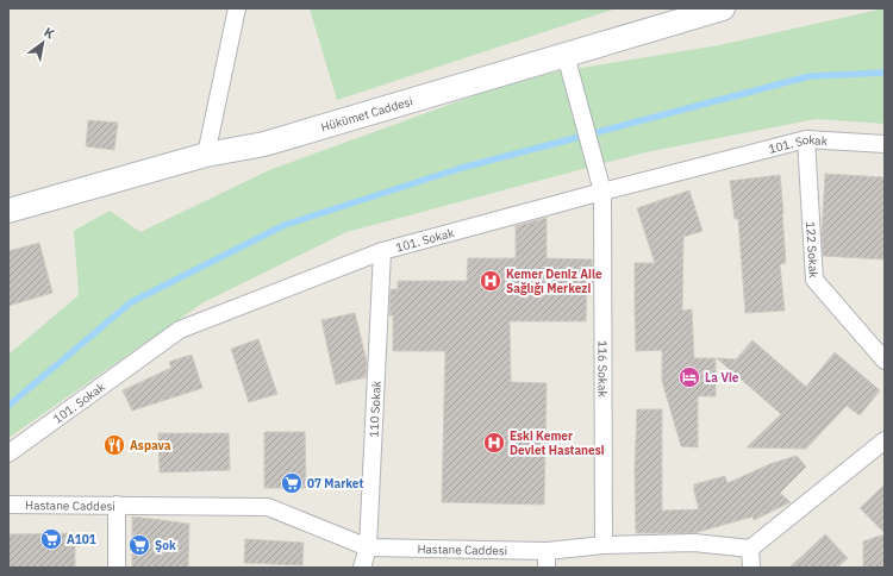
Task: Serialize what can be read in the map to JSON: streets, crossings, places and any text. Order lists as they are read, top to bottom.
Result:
{
  "streets": {
    "street": [
      "Hükümet Caddesi",
      "101. Sokak",
      "122 Sokak",
      "116 Sokak",
      "110 Sokak",
      "Hastane Caddesi"
    ]
  },
  "crossings": [
    ["Hükümet Caddesi", "116 Sokak"],
    ["101. Sokak", "122 Sokak"],
    ["101. Sokak", "116 Sokak"],
    ["101. Sokak", "110 Sokak"],
    ["116 Sokak", "Hastane Caddesi"],
    ["110 Sokak", "Hastane Caddesi"]
  ],
  "places": {
    "hospital": ["Kemer Deniz Aile Sağlığı Merkezi", "Eski Kemer Devlet Hastanesi"],
    "hotel": ["La Vie"],
    "restaurant": ["Aspava"],
    "supermarket": ["07 Market", "A101", "Şok"]
  },
  "north": "top right"
}
